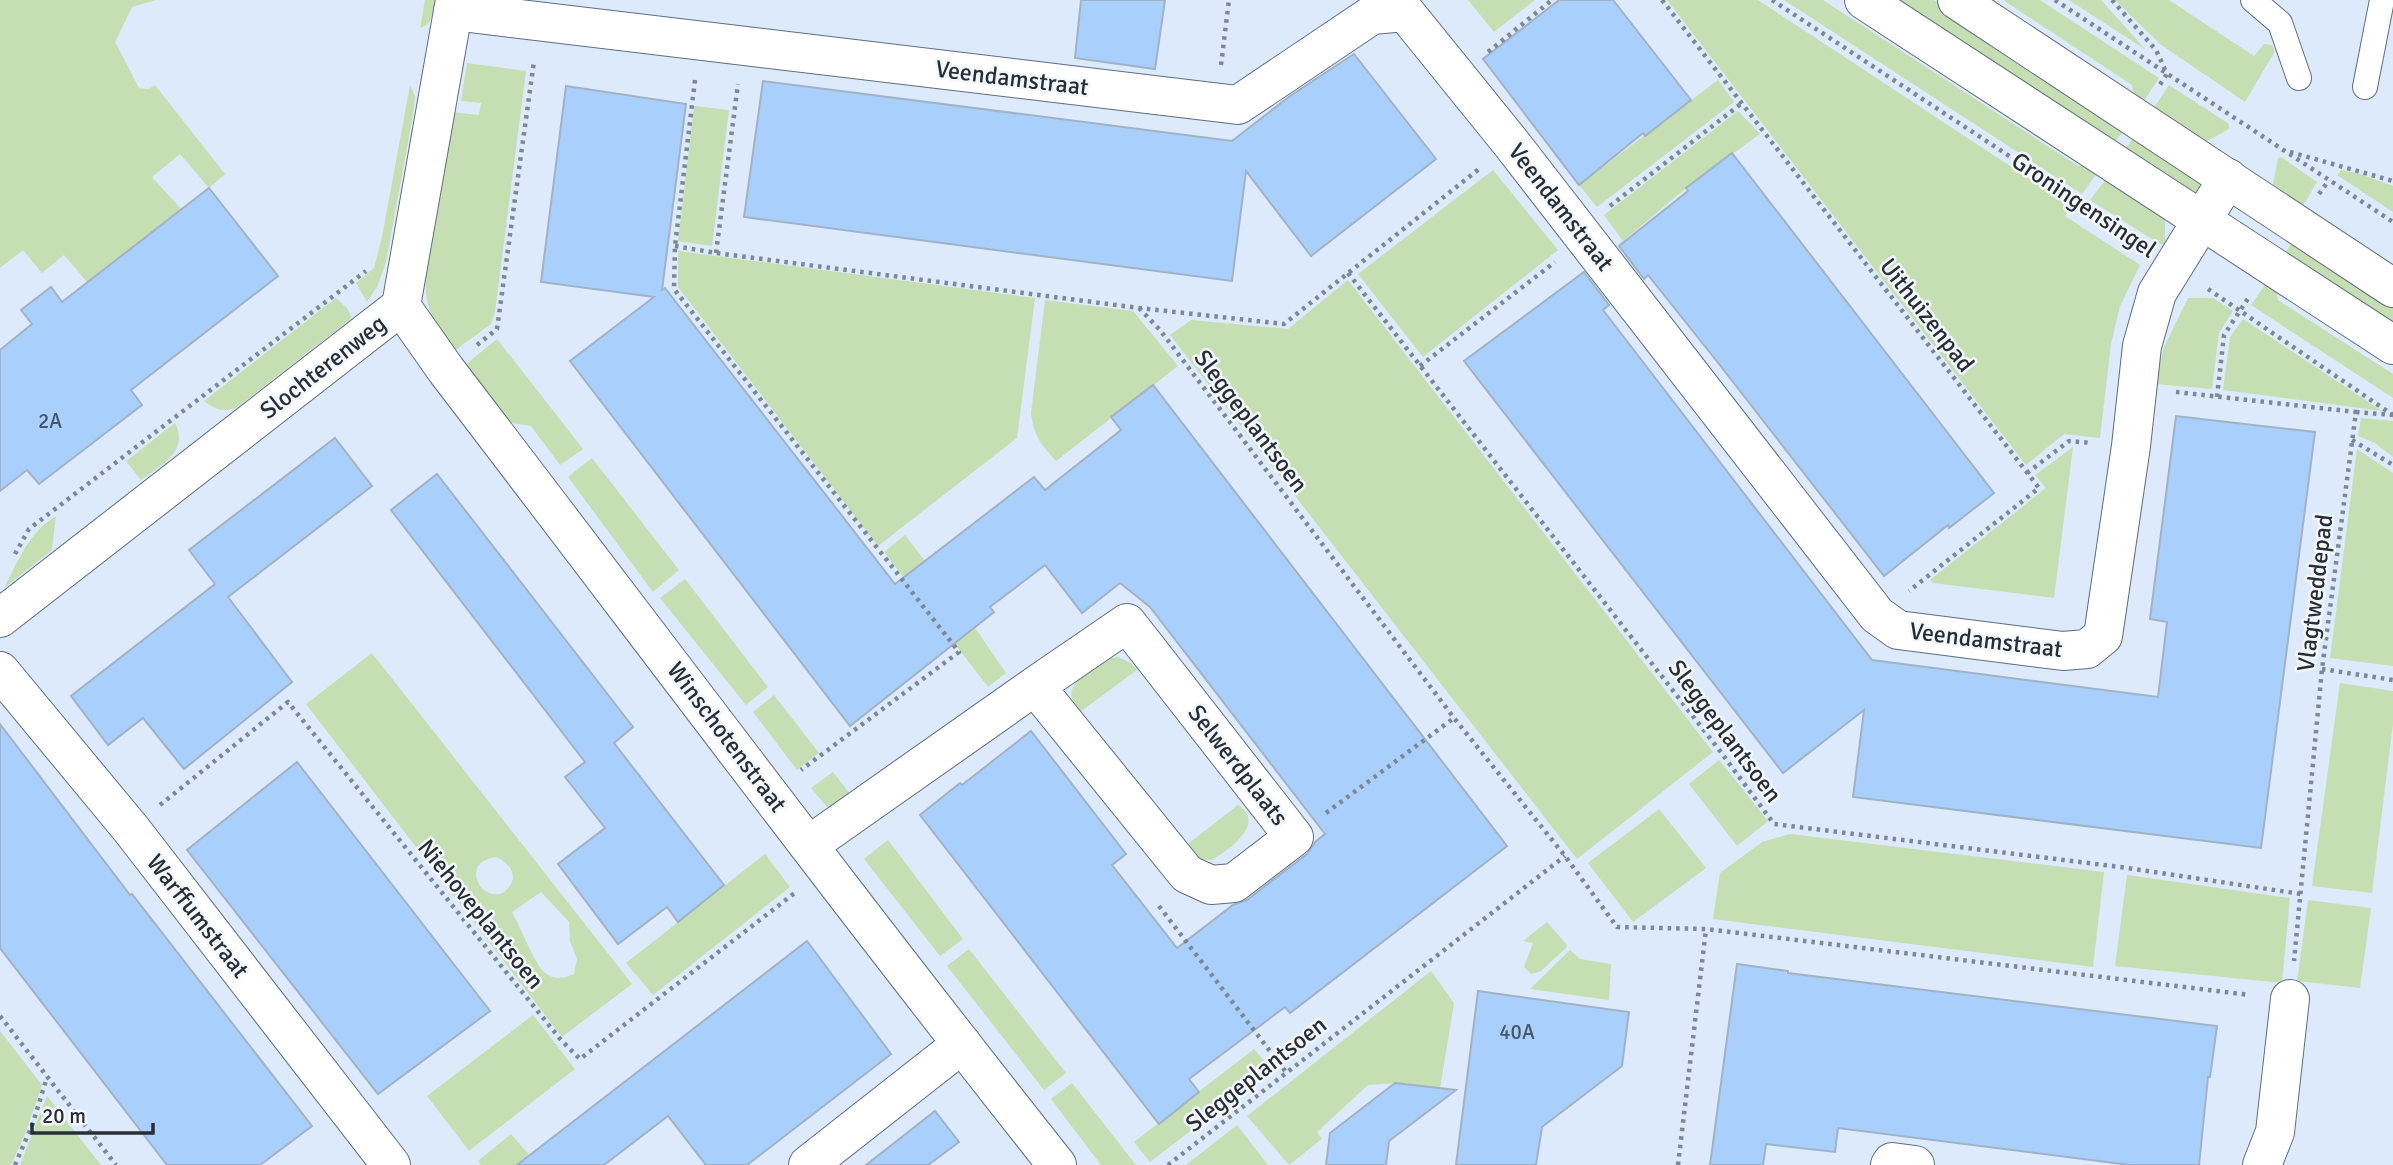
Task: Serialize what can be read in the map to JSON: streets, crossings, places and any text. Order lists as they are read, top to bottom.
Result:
{
  "streets": {
    "street": [
      "Veendamstraat",
      "Groningensingel",
      "Slochterenweg",
      "Winschotenstraat",
      "Selwerdplaats",
      "Warffumstraat"
    ],
    "path": [
      "Uithuizenpad",
      "Sleggeplantsoen",
      "Vlagtweddepad",
      "Niehoveplantsoen"
    ]
  },
  "crossings": [
    ["Veendamstraat", "Groningensingel"],
    ["Veendamstraat", "Slochterenweg"],
    ["Veendamstraat", "Sleggeplantsoen"],
    ["Slochterenweg", "Winschotenstraat"],
    ["Sleggeplantsoen", "Vlagtweddepad"],
    ["Winschotenstraat", "Selwerdplaats"],
    ["Winschotenstraat", "Niehoveplantsoen"],
    ["Selwerdplaats", "Niehoveplantsoen"],
    ["Niehoveplantsoen", "Warffumstraat"]
  ],
  "house_numbers": ["2A", "40A"],
  "scale_bar": "20 m"
}
